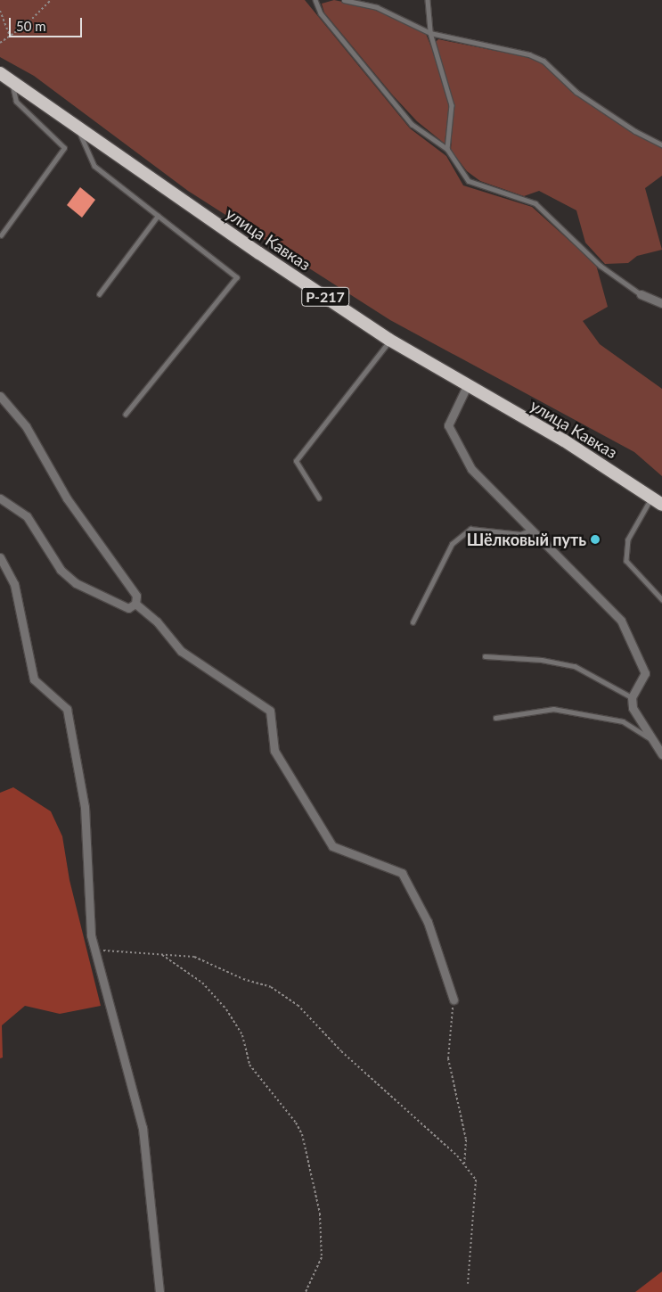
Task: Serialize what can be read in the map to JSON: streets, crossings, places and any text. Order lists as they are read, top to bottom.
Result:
{
  "streets": {
    "highway": ["улица Кавказ", "Р-217"]
  },
  "places": ["Шёлковый путь"],
  "scale_bar": "50 m"
}
